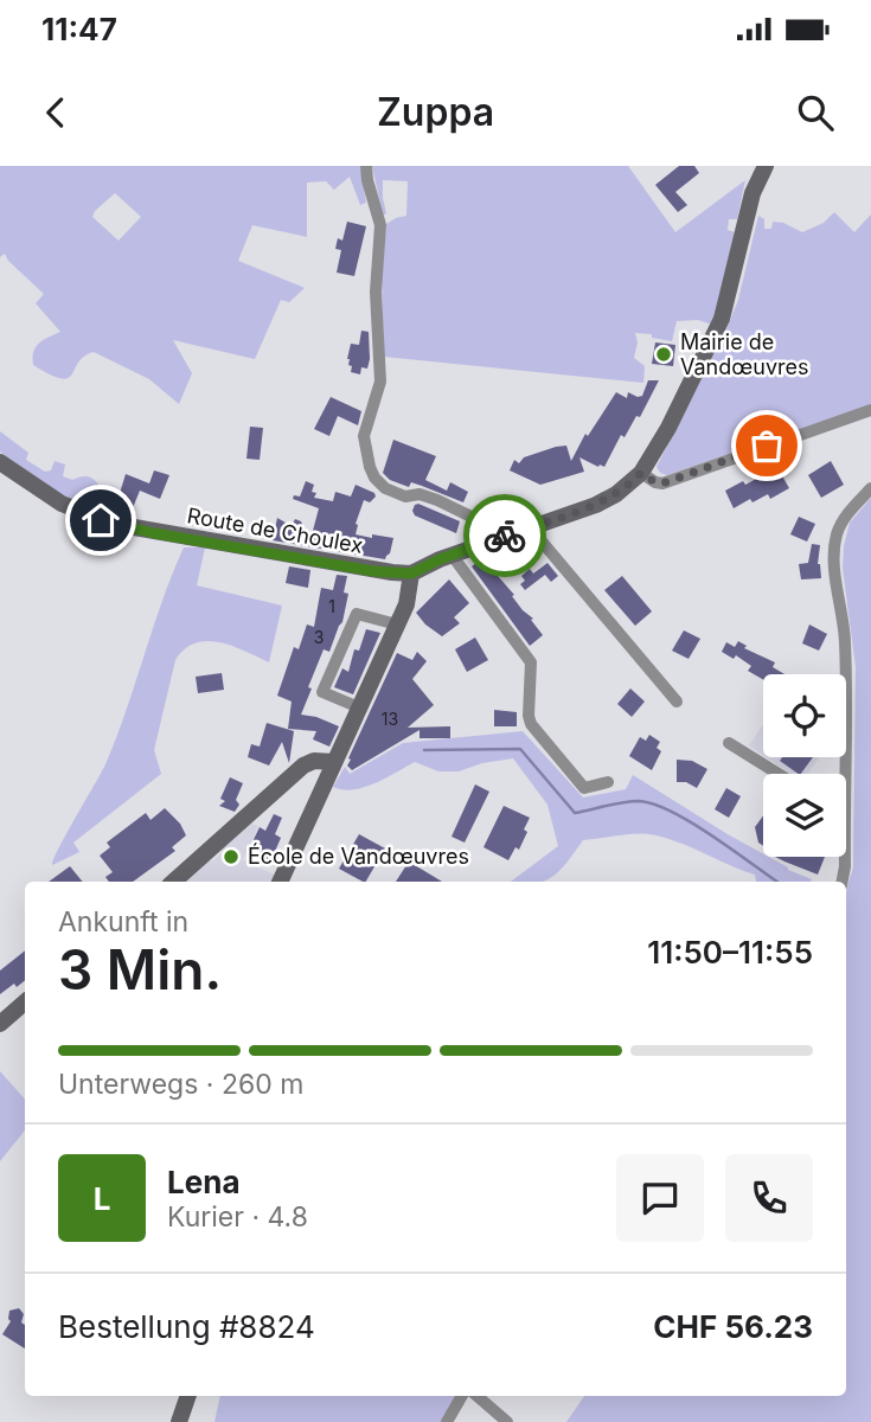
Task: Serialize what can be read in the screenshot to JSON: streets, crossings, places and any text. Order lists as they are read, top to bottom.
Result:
{
  "streets": {
    "street": ["Route de Choulex"]
  },
  "places": ["Mairie de Vandœuvres", "École de Vandœuvres"],
  "house_numbers": ["1", "3", "13"],
  "page": {
    "status": "11:47",
    "header": "Zuppa",
    "heading": ["3 Min.", "Ankunft in", "11:50–11:55"],
    "panel": [
      "Lena",
      "Kurier · 4.8",
      "Bestellung #8824",
      "CHF 56.23"
    ],
    "bar": "Unterwegs · 260 m",
    "round": "L"
  }
}
